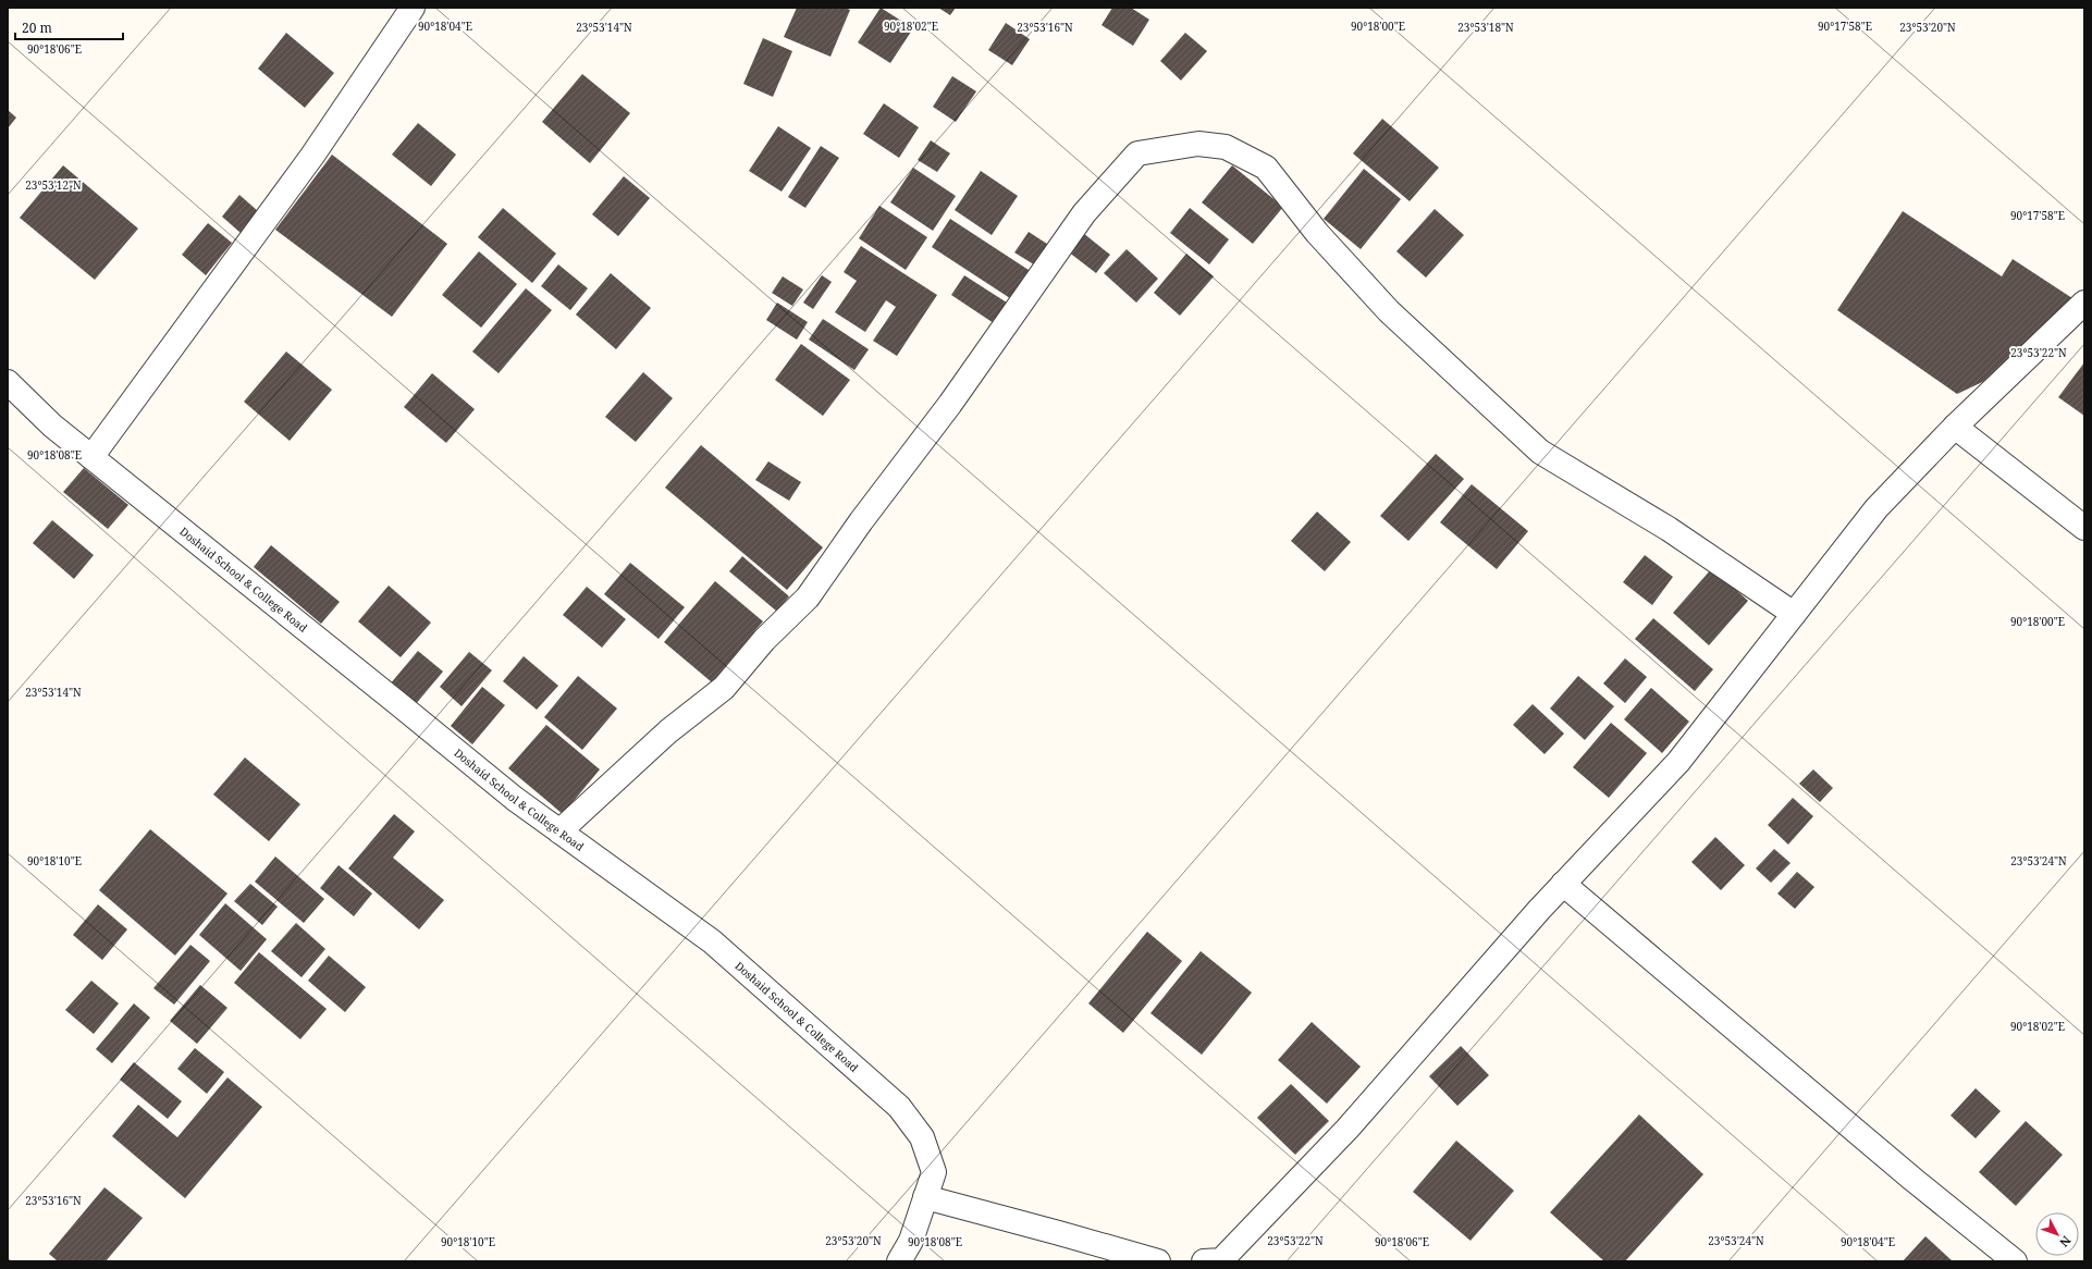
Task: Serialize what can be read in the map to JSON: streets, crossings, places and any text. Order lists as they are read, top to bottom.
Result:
{
  "streets": {
    "street": ["Doshaid School & College Road"]
  },
  "scale_bar": "20 m",
  "north": "bottom right",
  "coordinates": [
    "90°18'04\"E",
    "90°18'02\"E",
    "90°18'00\"E",
    "90°17'58\"E",
    "23°53'18\"N",
    "23°53'14\"N",
    "23°53'16\"N",
    "23°53'20\"N",
    "90°18'06\"E",
    "23°53'12\"N",
    "23°53'22\"N",
    "90°18'08\"E",
    "23°53'24\"N",
    "90°18'10\"E"
  ]
}
